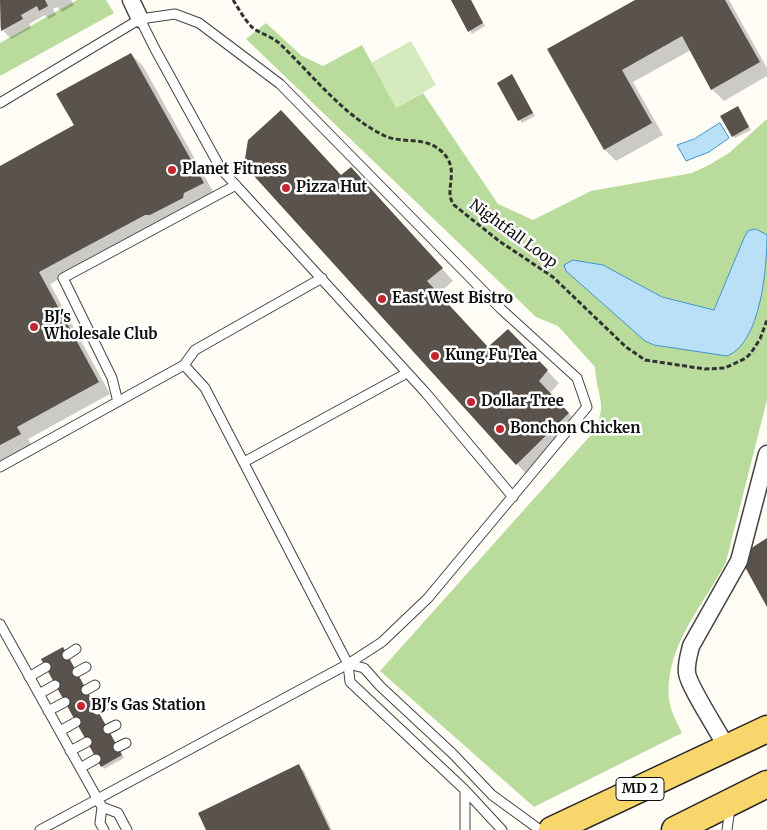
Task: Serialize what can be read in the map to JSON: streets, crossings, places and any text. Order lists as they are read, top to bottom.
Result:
{
  "streets": {
    "main road": ["MD 2"],
    "path": ["Nightfall Loop"]
  },
  "places": [
    "Planet Fitness",
    "Pizza Hut",
    "East West Bistro",
    "BJ's Wholesale Club",
    "Kung Fu Tea",
    "Dollar Tree",
    "Bonchon Chicken",
    "BJ's Gas Station"
  ]
}
